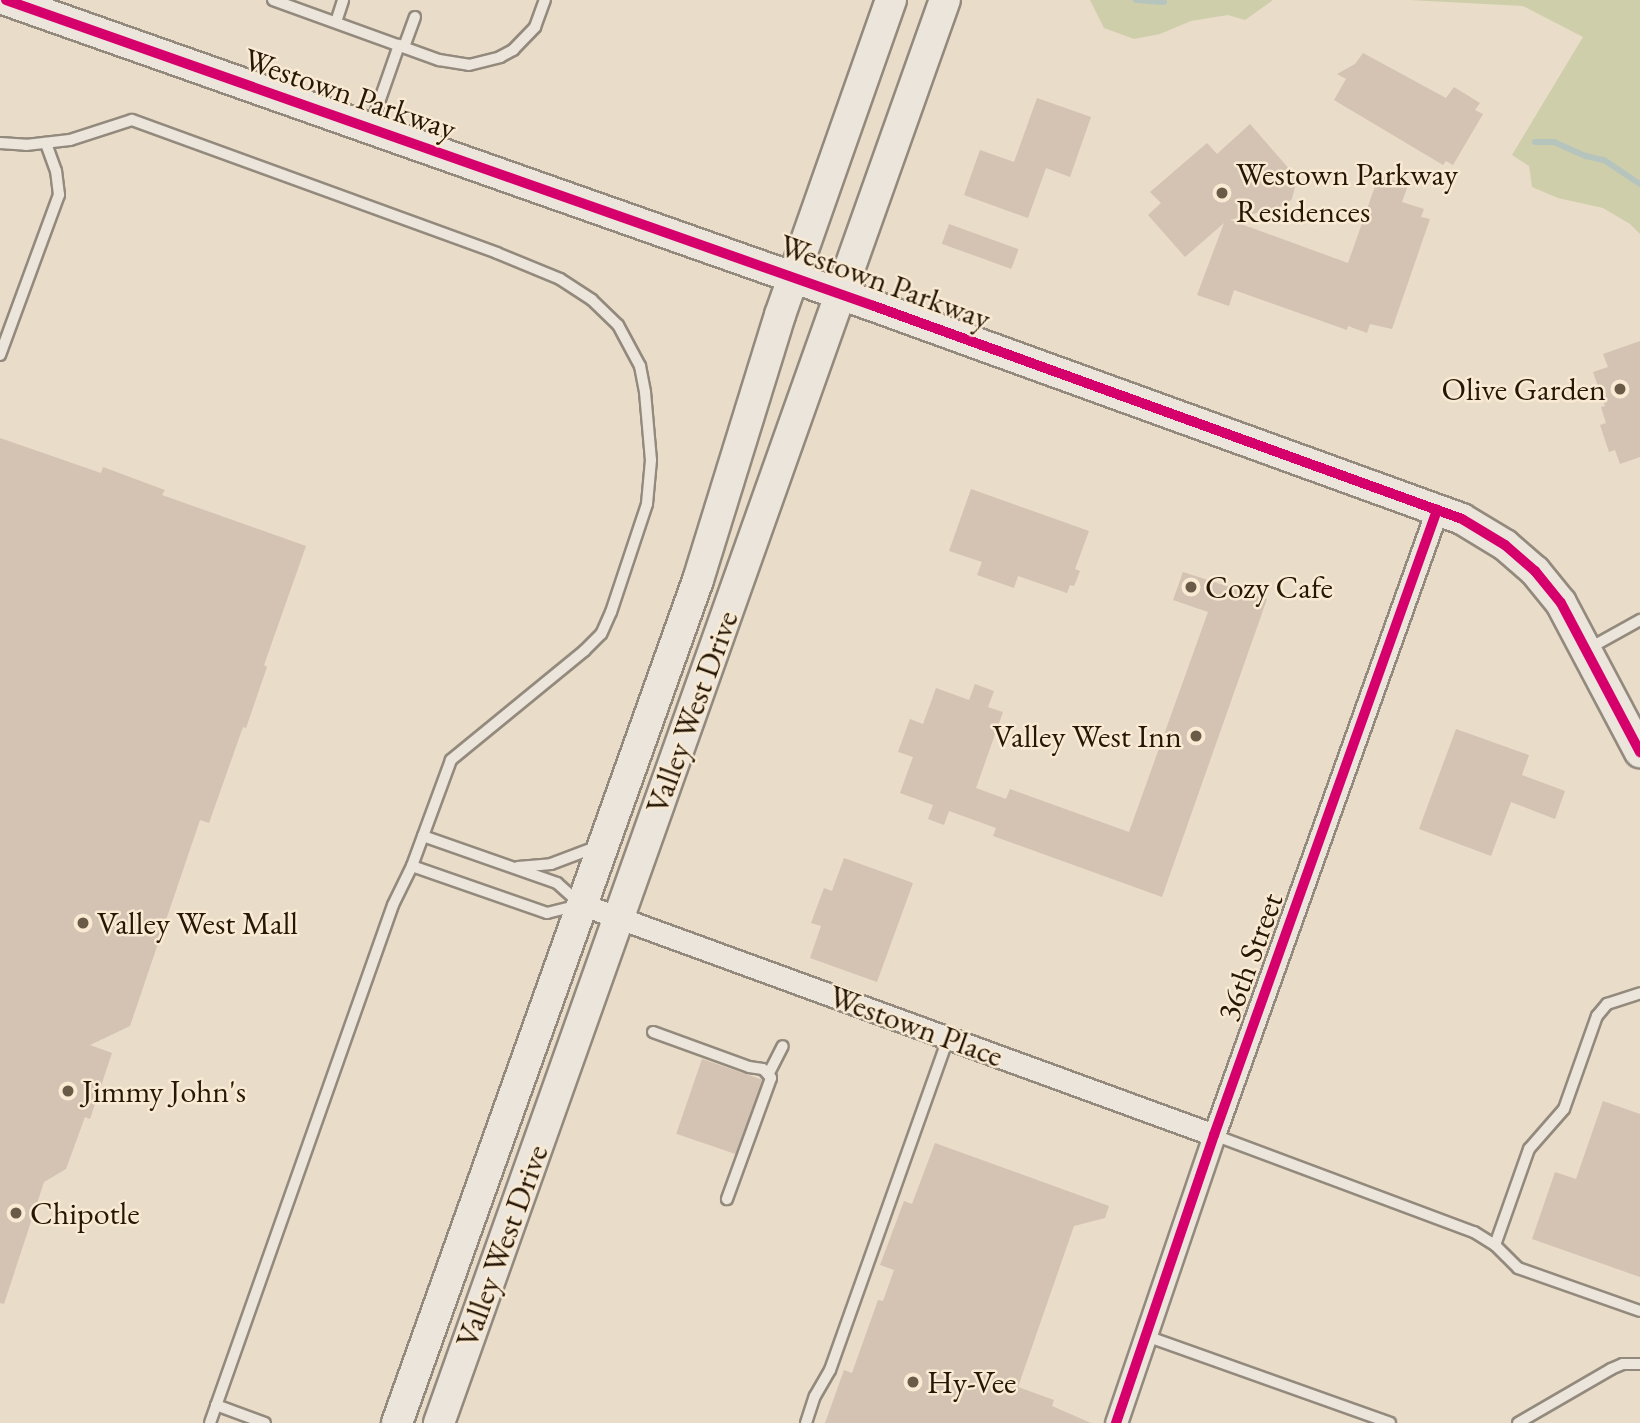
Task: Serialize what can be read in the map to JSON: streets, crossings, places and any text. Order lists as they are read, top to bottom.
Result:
{
  "streets": {
    "main road": ["Westown Parkway", "Valley West Drive"],
    "street": ["36th Street", "Westown Place"]
  },
  "crossings": [
    ["Westown Parkway", "Valley West Drive"],
    ["Westown Parkway", "36th Street"],
    ["Valley West Drive", "Westown Place"],
    ["36th Street", "Westown Place"]
  ],
  "places": [
    "Westown Parkway Residences",
    "Olive Garden",
    "Cozy Cafe",
    "Valley West Inn",
    "Valley West Mall",
    "Jimmy John's",
    "Chipotle",
    "Hy-Vee"
  ]
}
